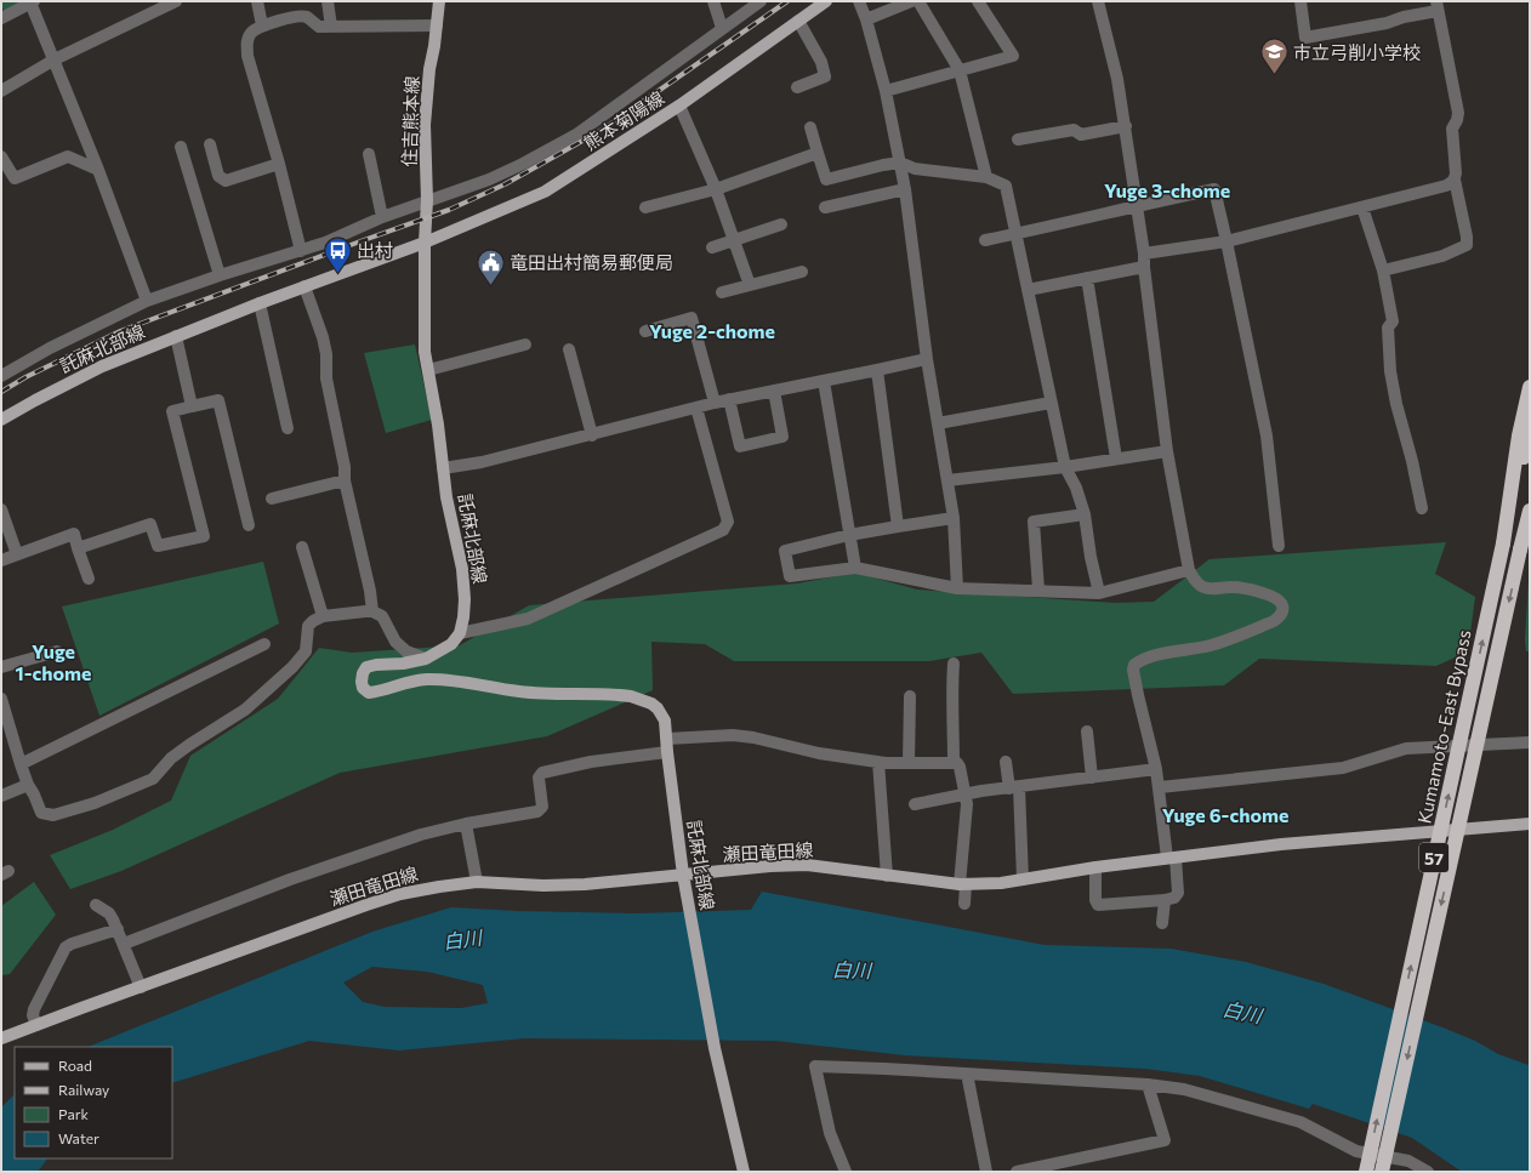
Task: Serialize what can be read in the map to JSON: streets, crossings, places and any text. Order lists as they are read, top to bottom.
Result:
{
  "streets": {
    "highway": ["Kumamoto-East Bypass", "57"],
    "main road": [
      "熊本菊陽線",
      "住吉熊本線",
      "託麻北部線",
      "瀬田竜田線"
    ]
  },
  "crossings": [
    ["熊本菊陽線", "住吉熊本線"],
    ["熊本菊陽線", "託麻北部線"],
    ["住吉熊本線", "託麻北部線"],
    ["託麻北部線", "瀬田竜田線"]
  ],
  "districts": [
    "Yuge 3-chome",
    "Yuge 2-chome",
    "Yuge 1-chome",
    "Yuge 6-chome"
  ],
  "water": ["白川"],
  "places": {
    "school or university": ["市立弓削小学校"],
    "bus stop": ["出村"],
    "public building": ["竜田出村簡易郵便局"]
  },
  "legend": [
    "Road",
    "Railway",
    "Park",
    "Water"
  ]
}
